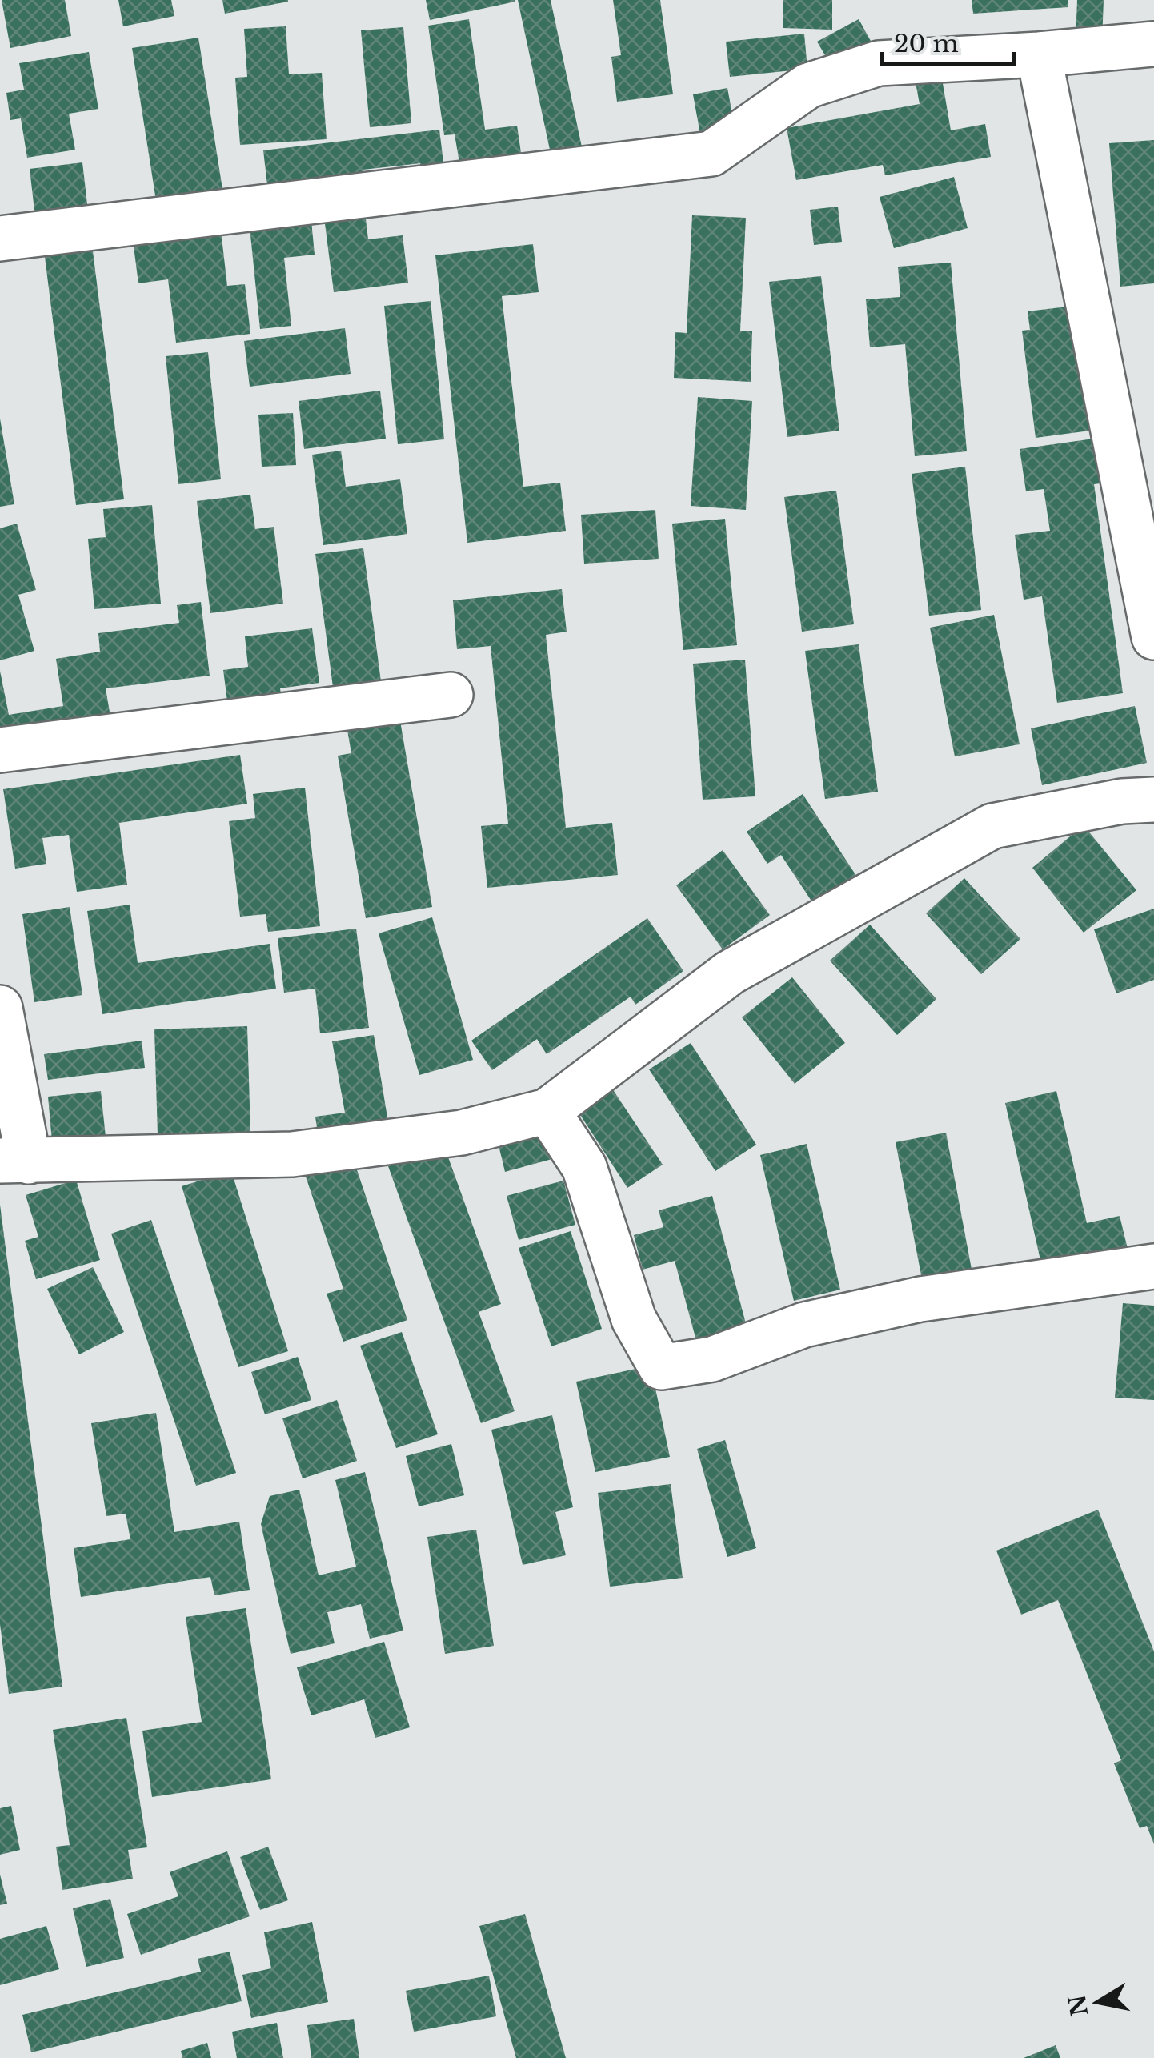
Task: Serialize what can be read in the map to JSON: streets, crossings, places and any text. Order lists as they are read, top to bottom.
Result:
{
  "scale_bar": "20 m",
  "north": "left"
}
